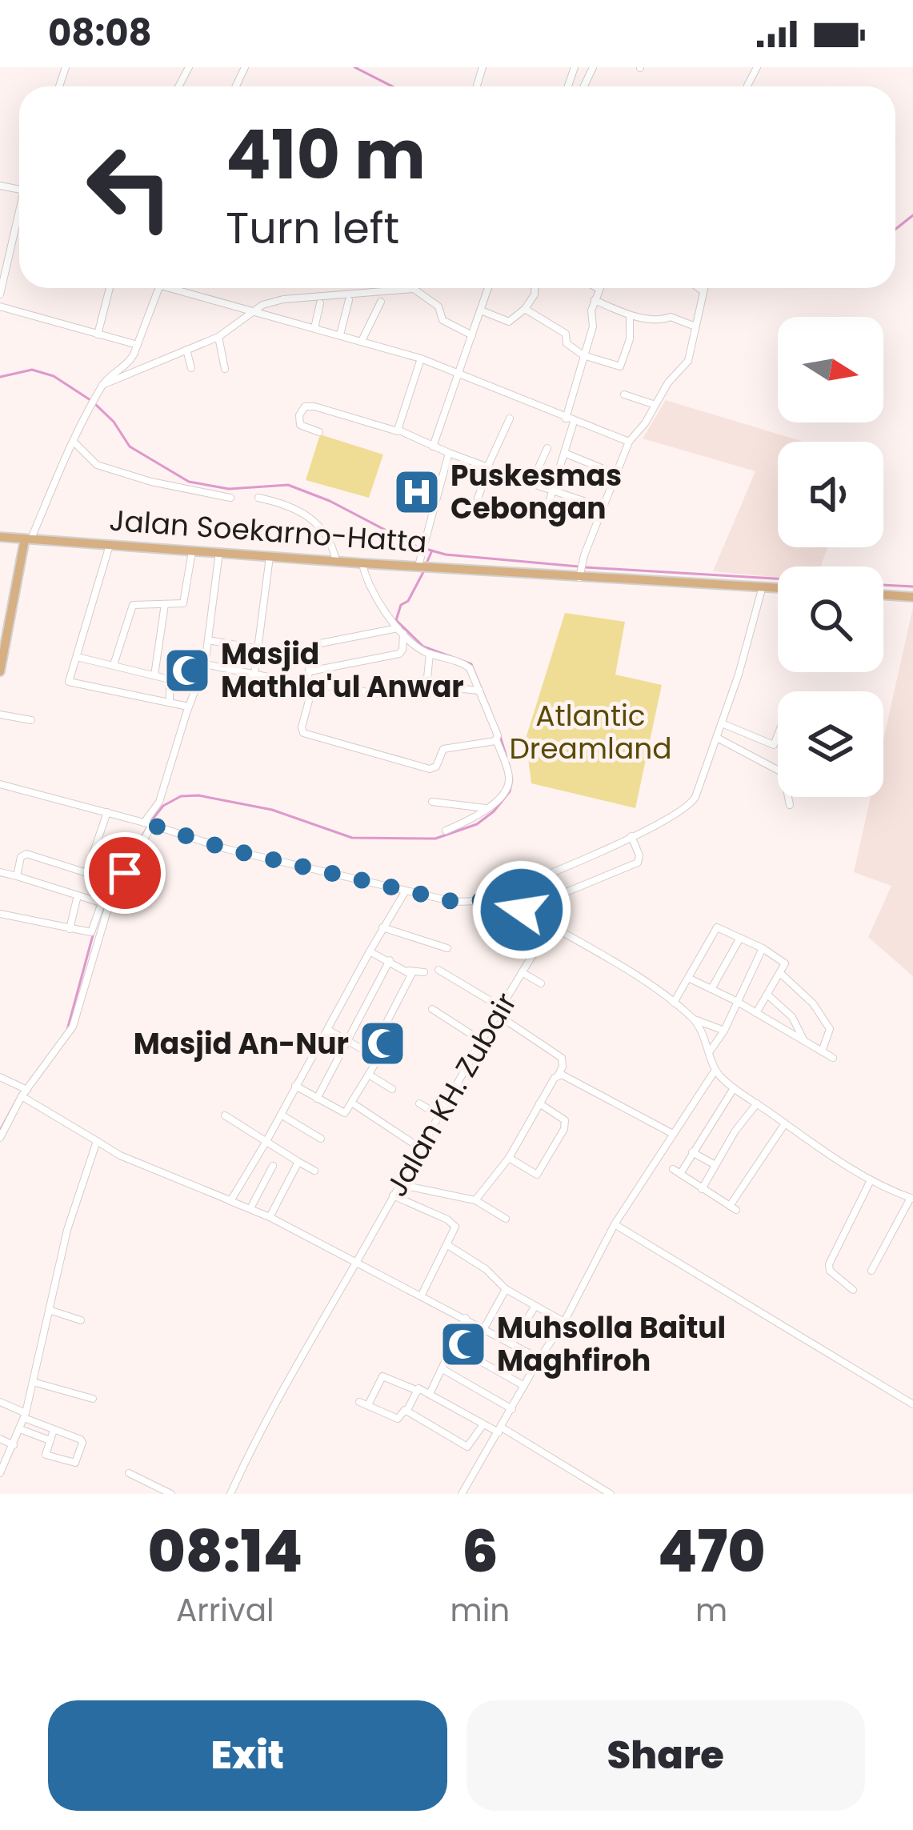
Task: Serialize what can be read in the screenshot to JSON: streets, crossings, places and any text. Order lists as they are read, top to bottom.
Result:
{
  "streets": {
    "main road": ["Jalan Soekarno-Hatta"],
    "street": ["Jalan KH. Zubair"]
  },
  "parks": ["Atlantic Dreamland"],
  "places": {
    "hospital": ["Puskesmas Cebongan"],
    "mosque": ["Masjid Mathla'ul Anwar", "Masjid An-Nur", "Muhsolla Baitul Maghfiroh"]
  },
  "north": "right",
  "page": {
    "status": "08:08",
    "turn": ["410 m", "Turn left"],
    "eta": [
      "08:14",
      "Arrival",
      "6",
      "min",
      "470",
      "m"
    ],
    "buttons": ["Exit", "Share"]
  }
}
